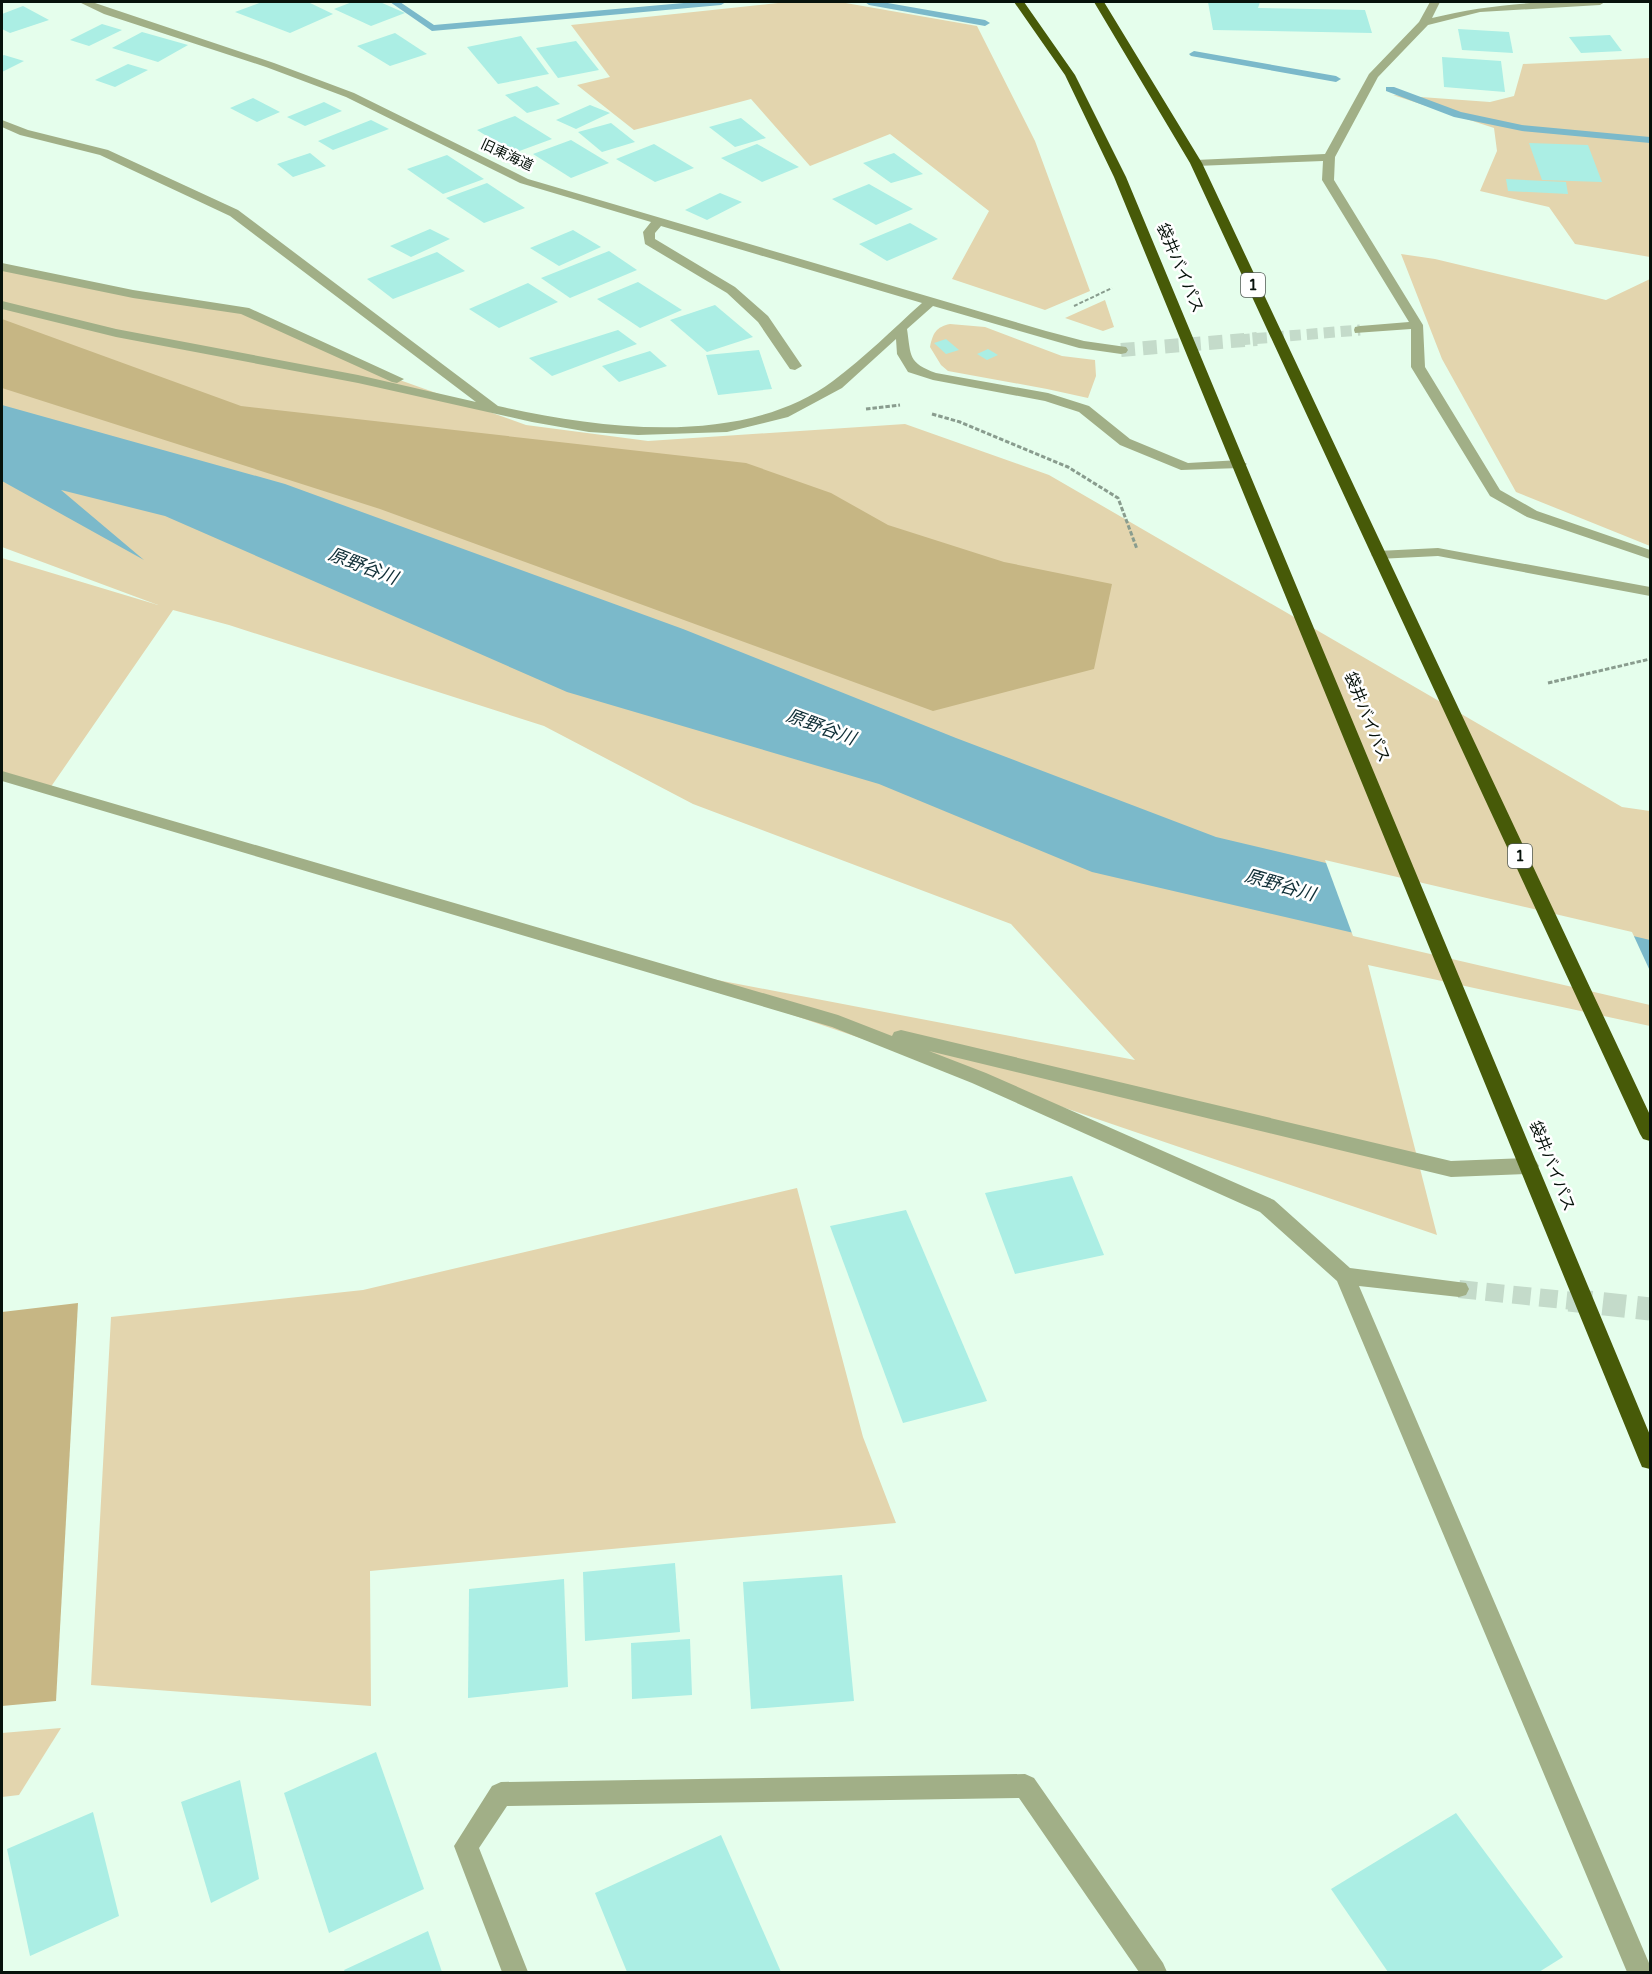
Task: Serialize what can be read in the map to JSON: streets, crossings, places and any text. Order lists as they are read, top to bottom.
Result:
{
  "streets": {
    "highway": ["袋井バイパス", "1"],
    "street": ["旧東海道"]
  },
  "water": ["原野谷川"]
}
